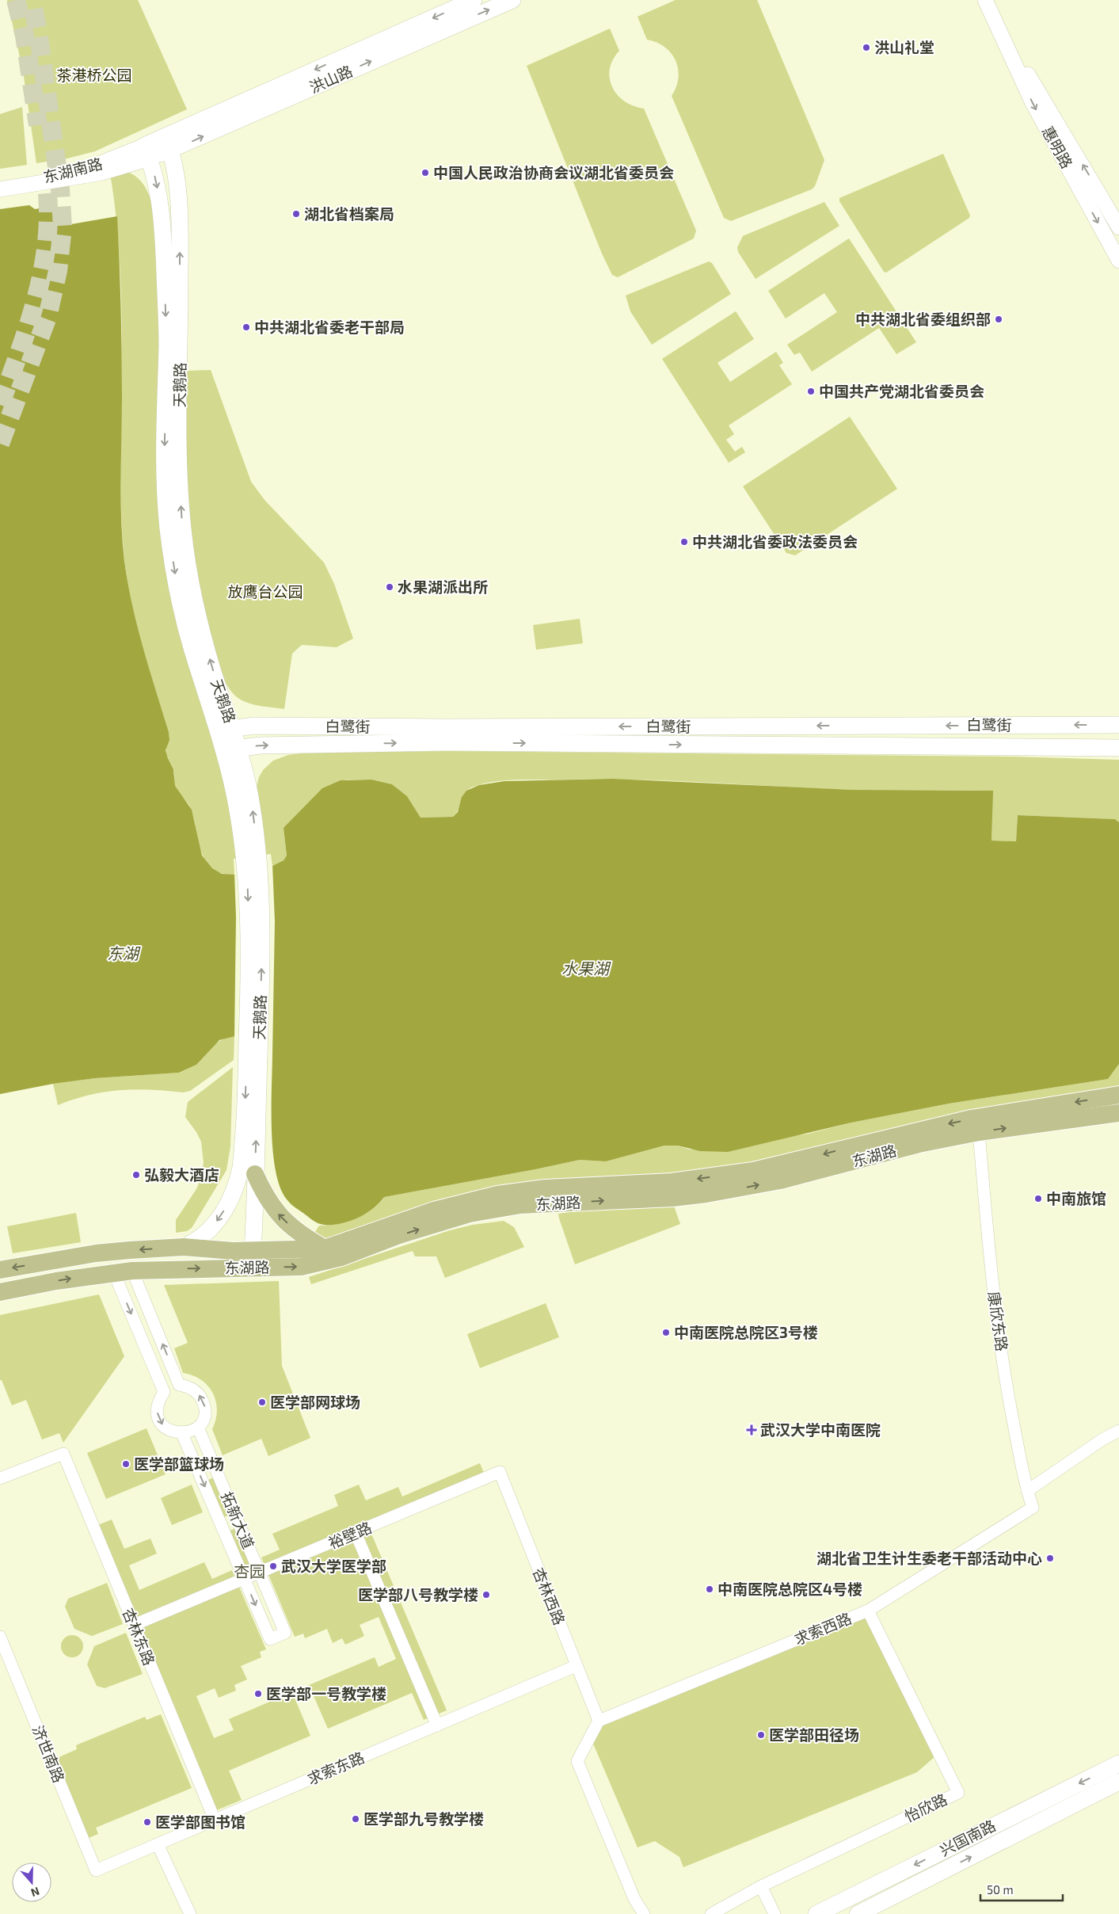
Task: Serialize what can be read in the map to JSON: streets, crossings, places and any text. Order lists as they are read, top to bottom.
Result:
{
  "streets": {
    "main road": [
      "洪山路",
      "天鹅路",
      "白鹭街",
      "东湖路",
      "兴国南路"
    ],
    "street": [
      "惠明路",
      "东湖南路",
      "康欣东路",
      "拓新大道",
      "裕壁路",
      "杏林西路",
      "求索西路",
      "杏林东路",
      "济世南路",
      "求索东路",
      "怡欣路"
    ]
  },
  "crossings": [
    ["洪山路", "东湖南路"],
    ["洪山路", "天鹅路"],
    ["东湖南路", "天鹅路"],
    ["天鹅路", "白鹭街"],
    ["天鹅路", "东湖路"],
    ["东湖路", "康欣东路"],
    ["康欣东路", "求索西路"],
    ["拓新大道", "裕壁路"],
    ["裕壁路", "杏林西路"],
    ["裕壁路", "杏林东路"],
    ["杏林西路", "求索西路"],
    ["杏林西路", "求索东路"],
    ["求索西路", "怡欣路"],
    ["杏林东路", "求索东路"],
    ["济世南路", "求索东路"]
  ],
  "districts": ["杏园"],
  "water": ["东湖", "水果湖"],
  "parks": ["茶港桥公园", "放鹰台公园"],
  "places": {
    "other": [
      "洪山礼堂",
      "中国人民政治协商会议湖北省委员会",
      "湖北省档案局",
      "中共湖北省委组织部",
      "中共湖北省委老干部局",
      "中国共产党湖北省委员会",
      "中共湖北省委政法委员会",
      "水果湖派出所",
      "弘毅大酒店",
      "中南旅馆",
      "中南医院总院区3号楼",
      "医学部网球场",
      "医学部篮球场",
      "湖北省卫生计生委老干部活动中心",
      "武汉大学医学部",
      "中南医院总院区4号楼",
      "医学部八号教学楼",
      "医学部一号教学楼",
      "医学部田径场",
      "医学部九号教学楼",
      "医学部图书馆"
    ],
    "health": ["武汉大学中南医院"]
  },
  "scale_bar": "50 m",
  "north": "bottom"
}
